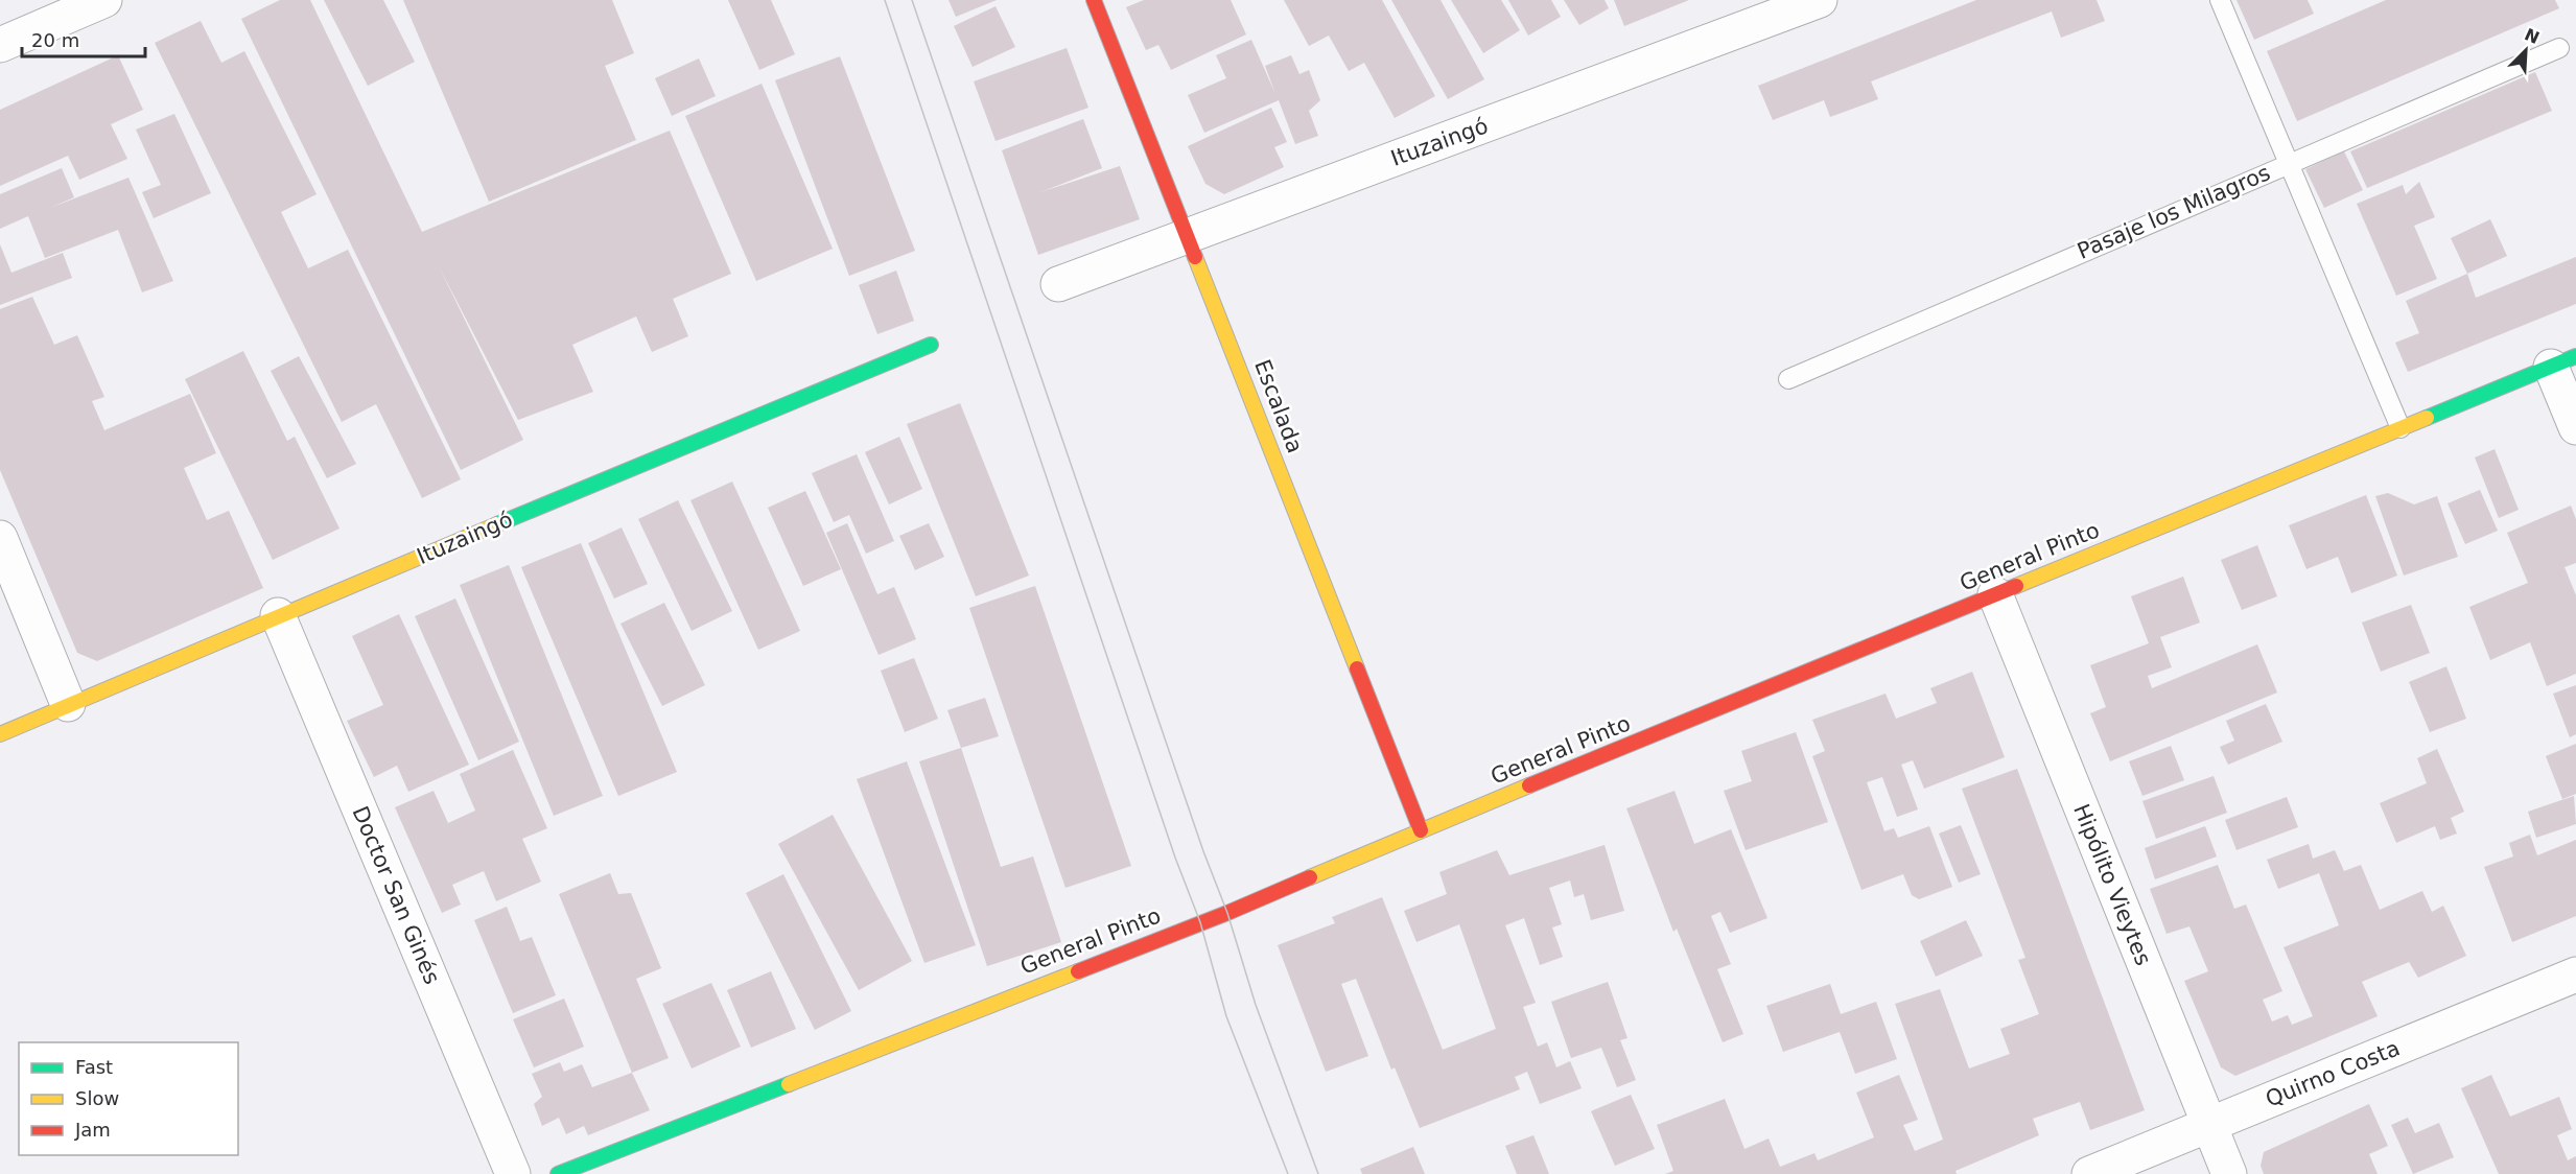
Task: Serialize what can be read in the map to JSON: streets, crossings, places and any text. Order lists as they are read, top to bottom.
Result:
{
  "streets": {
    "street": [
      "Ituzaingó",
      "Escalada",
      "General Pinto",
      "Hipólito Vieytes",
      "Doctor San Ginés",
      "Quirno Costa"
    ],
    "lane": ["Pasaje los Milagros"]
  },
  "crossings": [
    ["Ituzaingó", "Escalada"],
    ["Ituzaingó", "Doctor San Ginés"],
    ["Escalada", "General Pinto"],
    ["General Pinto", "Hipólito Vieytes"],
    ["Hipólito Vieytes", "Quirno Costa"]
  ],
  "legend": ["Fast", "Slow", "Jam"],
  "scale_bar": "20 m",
  "north": "top right"
}
